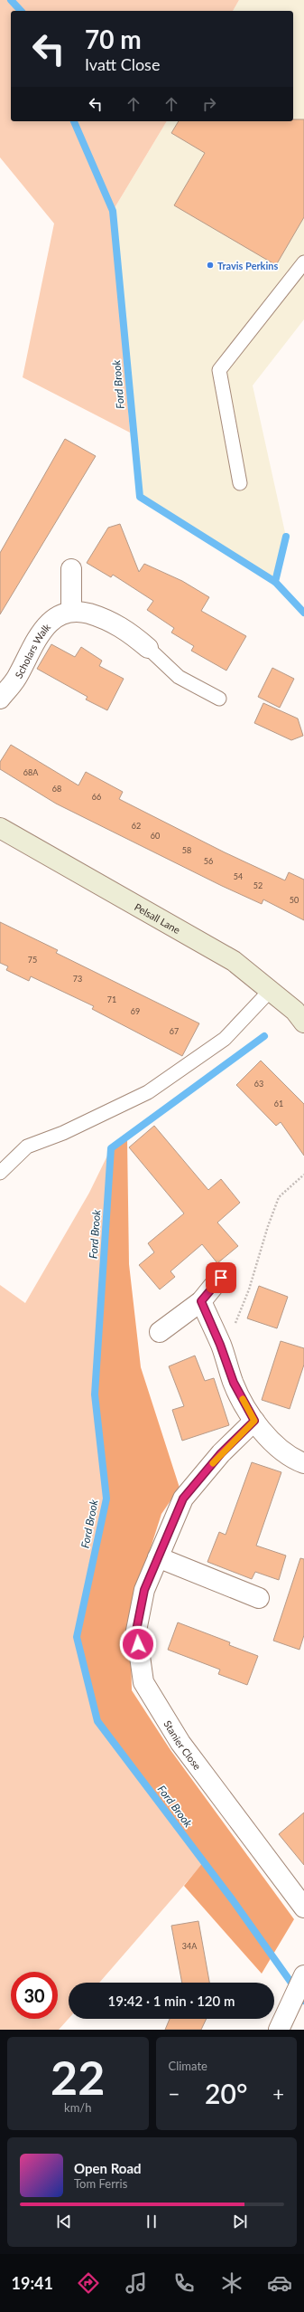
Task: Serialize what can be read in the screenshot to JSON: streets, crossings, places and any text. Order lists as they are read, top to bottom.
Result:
{
  "streets": {
    "main road": ["Pelsall Lane"],
    "street": ["Scholars Walk", "Stanier Close"]
  },
  "water": ["Ford Brook"],
  "places": ["Travis Perkins"],
  "house_numbers": [
    "68A",
    "68",
    "66",
    "62",
    "60",
    "58",
    "56",
    "54",
    "52",
    "50",
    "75",
    "73",
    "71",
    "69",
    "67",
    "63",
    "61",
    "34A"
  ],
  "page": {
    "turn": ["70 m", "Ivatt Close"],
    "limit": "30",
    "trip": "19:42 · 1 min · 120 m",
    "tile": [
      ["22", "km/h"],
      "Climate"
    ],
    "heat": ["−", "20°", "+"],
    "song": ["Open Road", "Tom Ferris"],
    "tabs": "19:41"
  }
}
